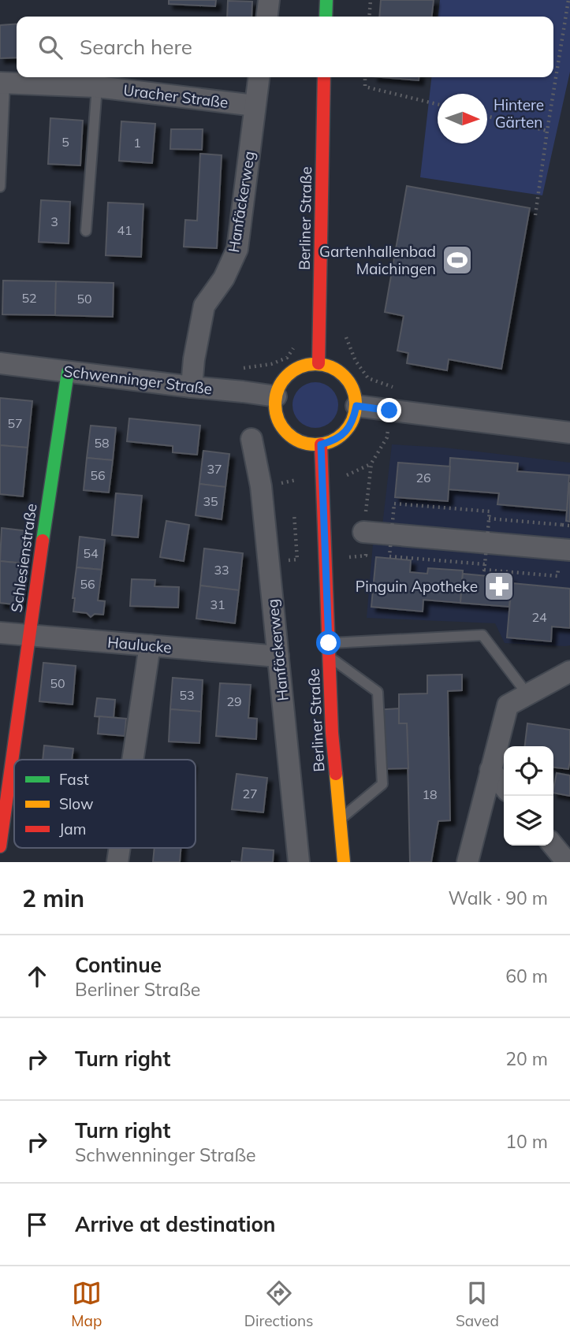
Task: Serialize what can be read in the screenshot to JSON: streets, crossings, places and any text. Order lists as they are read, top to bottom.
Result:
{
  "streets": {
    "main road": ["Berliner Straße", "Schlesienstraße"],
    "street": [
      "Uracher Straße",
      "Hanfäckerweg",
      "Schwenninger Straße",
      "Haulucke"
    ]
  },
  "crossings": [
    ["Uracher Straße", "Hanfäckerweg"],
    ["Hanfäckerweg", "Schwenninger Straße"],
    ["Hanfäckerweg", "Haulucke"],
    ["Berliner Straße", "Schwenninger Straße"],
    ["Schwenninger Straße", "Schlesienstraße"],
    ["Schlesienstraße", "Haulucke"]
  ],
  "parks": ["Hintere Gärten"],
  "places": {
    "sports": ["Gartenhallenbad Maichingen"],
    "pharmacy": ["Pinguin Apotheke"]
  },
  "house_numbers": [
    "5",
    "1",
    "3",
    "41",
    "52",
    "50",
    "57",
    "58",
    "37",
    "56",
    "26",
    "35",
    "54",
    "33",
    "56",
    "31",
    "24",
    "50",
    "53",
    "29",
    "27",
    "18"
  ],
  "legend": ["Fast", "Slow", "Jam"],
  "north": "right",
  "page": {
    "search": "Search here",
    "heading": ["2 min", "Walk · 90 m"],
    "list": [
      ["Continue", "Berliner Straße", "60 m"],
      ["Turn right", "20 m"],
      ["Turn right", "Schwenninger Straße", "10 m"],
      "Arrive at destination"
    ],
    "nav": ["Map", "Directions", "Saved"]
  }
}
